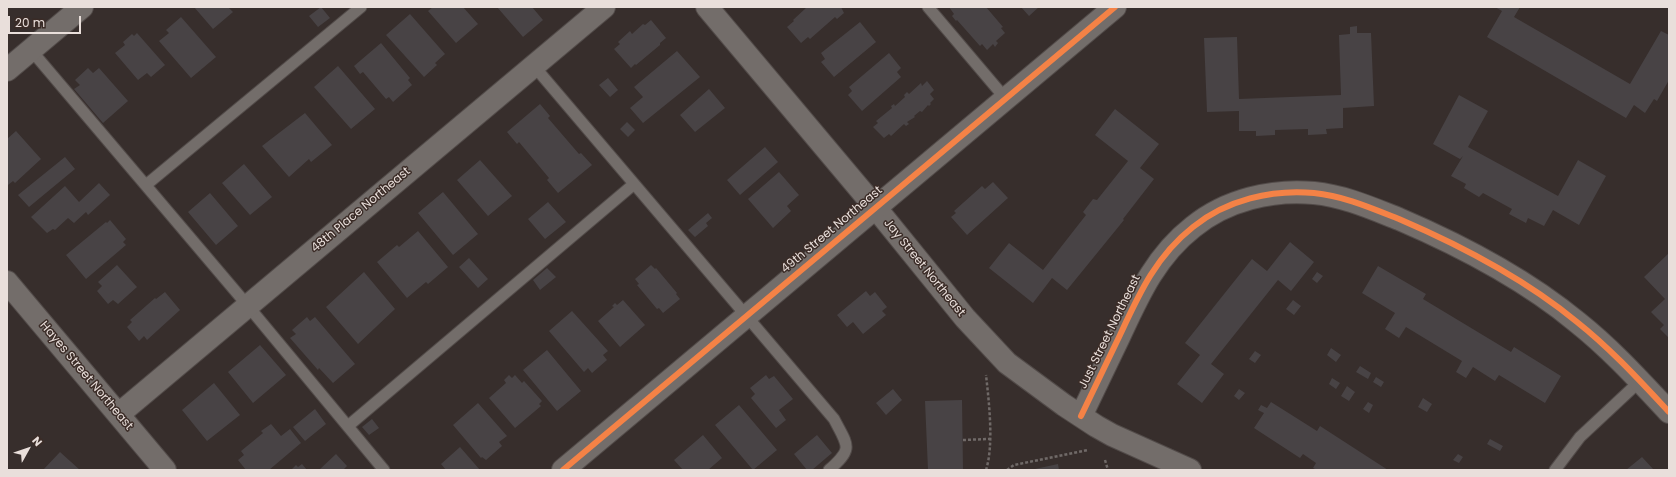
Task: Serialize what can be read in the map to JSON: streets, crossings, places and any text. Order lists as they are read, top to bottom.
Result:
{
  "streets": {
    "street": [
      "48th Place Northeast",
      "49th Street Northeast",
      "Jay Street Northeast",
      "Just Street Northeast",
      "Hayes Street Northeast"
    ]
  },
  "crossings": [
    ["48th Place Northeast", "Hayes Street Northeast"],
    ["49th Street Northeast", "Jay Street Northeast"],
    ["Jay Street Northeast", "Just Street Northeast"]
  ],
  "scale_bar": "20 m",
  "north": "top right"
}
